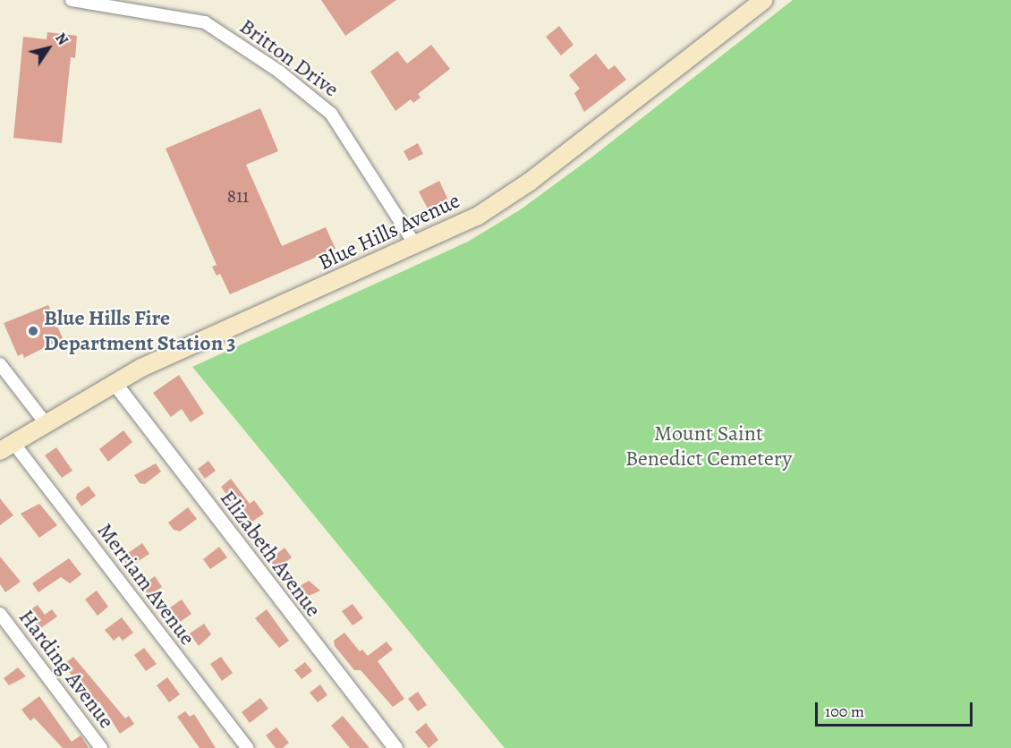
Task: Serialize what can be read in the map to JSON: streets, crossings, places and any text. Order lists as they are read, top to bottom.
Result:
{
  "streets": {
    "main road": ["Blue Hills Avenue"],
    "street": [
      "Britton Drive",
      "Elizabeth Avenue",
      "Merriam Avenue",
      "Harding Avenue"
    ]
  },
  "crossings": [
    ["Britton Drive", "Blue Hills Avenue"],
    ["Blue Hills Avenue", "Elizabeth Avenue"],
    ["Blue Hills Avenue", "Merriam Avenue"]
  ],
  "parks": ["Mount Saint Benedict Cemetery"],
  "places": ["Blue Hills Fire Department Station 3"],
  "house_numbers": ["811"],
  "scale_bar": "100 m",
  "north": "top right"
}
